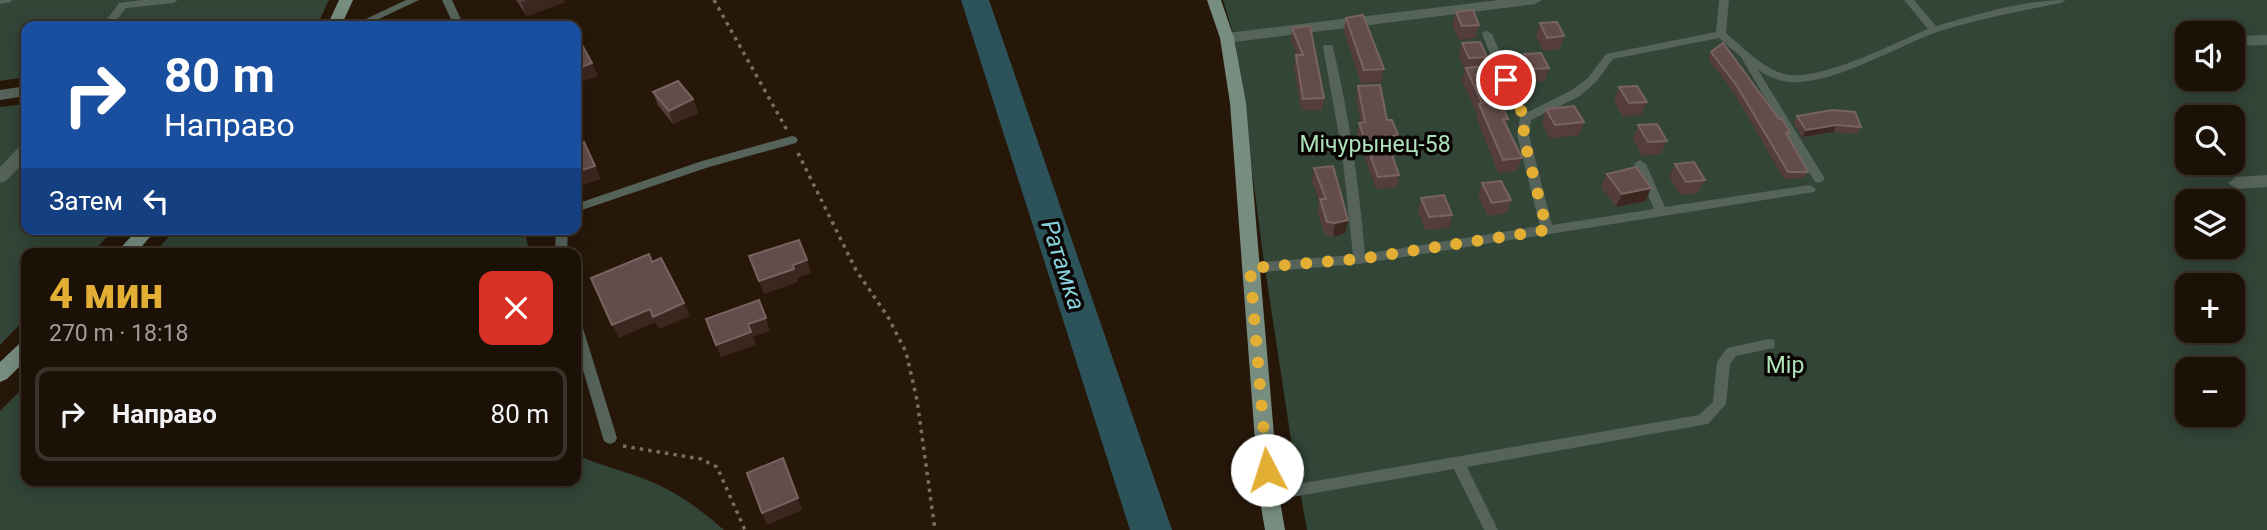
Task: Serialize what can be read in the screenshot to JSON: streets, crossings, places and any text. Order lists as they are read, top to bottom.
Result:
{
  "water": ["Ратамка"],
  "parks": ["Мічурынец-58", "Мір"],
  "page": {
    "map_buttons": ["+", "−"],
    "turn": ["80 m", "Направо"],
    "then": "Затем",
    "heading": ["4 мин", "270 m · 18:18"],
    "list": [
      {
        "name": "Направо",
        "value": "80 m"
      }
    ]
  }
}
